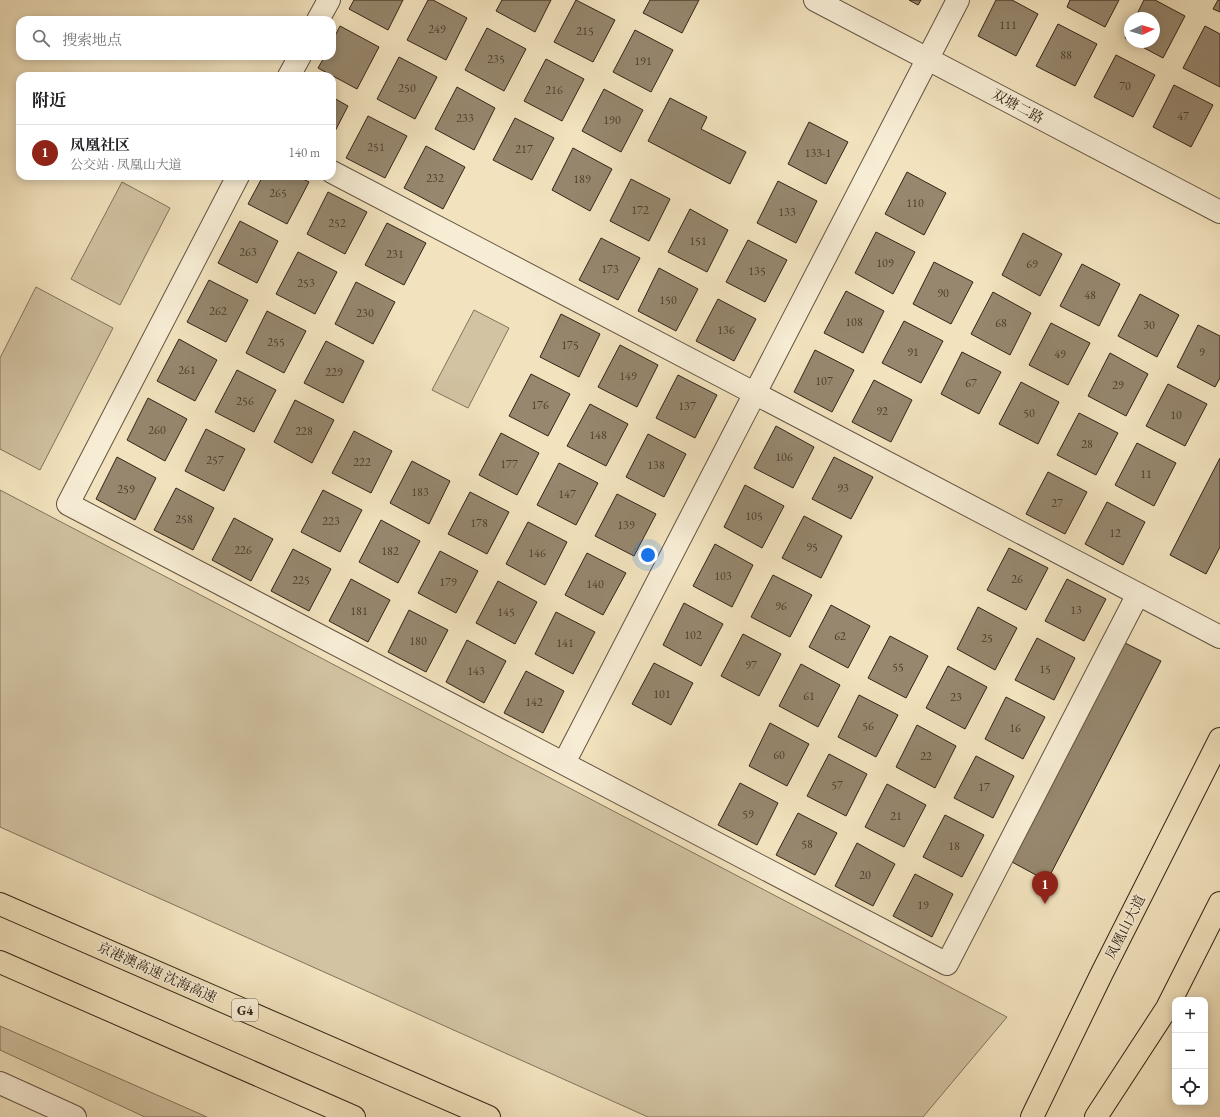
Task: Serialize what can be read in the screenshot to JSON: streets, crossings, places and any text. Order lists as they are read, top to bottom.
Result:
{
  "streets": {
    "main road": ["凤凰山大道", "京港澳高速 沈海高速", "G4"],
    "street": ["双塘二路"]
  },
  "house_numbers": [
    "111",
    "249",
    "215",
    "88",
    "235",
    "191",
    "70",
    "250",
    "216",
    "47",
    "233",
    "190",
    "251",
    "217",
    "133-1",
    "232",
    "189",
    "265",
    "110",
    "172",
    "133",
    "252",
    "151",
    "263",
    "231",
    "109",
    "69",
    "173",
    "135",
    "253",
    "90",
    "48",
    "150",
    "262",
    "230",
    "108",
    "68",
    "30",
    "136",
    "255",
    "175",
    "91",
    "9",
    "49",
    "261",
    "229",
    "149",
    "107",
    "67",
    "29",
    "256",
    "176",
    "137",
    "92",
    "50",
    "10",
    "260",
    "228",
    "148",
    "28",
    "106",
    "257",
    "222",
    "177",
    "138",
    "11",
    "93",
    "259",
    "183",
    "147",
    "27",
    "105",
    "258",
    "223",
    "178",
    "139",
    "12",
    "95",
    "226",
    "182",
    "146",
    "103",
    "26",
    "225",
    "179",
    "140",
    "96",
    "13",
    "181",
    "145",
    "102",
    "62",
    "25",
    "180",
    "141",
    "97",
    "55",
    "15",
    "143",
    "101",
    "61",
    "23",
    "142",
    "56",
    "16",
    "60",
    "22",
    "57",
    "17",
    "59",
    "21",
    "58",
    "18",
    "20",
    "19"
  ],
  "north": "right",
  "page": {
    "search": "搜索地点",
    "heading": "附近",
    "list": [
      {
        "mark": "1",
        "name": "凤凰社区",
        "note": "公交站 · 凤凰山大道",
        "value": "140 m"
      }
    ],
    "pins": "1",
    "map_buttons": ["+", "−"]
  }
}
